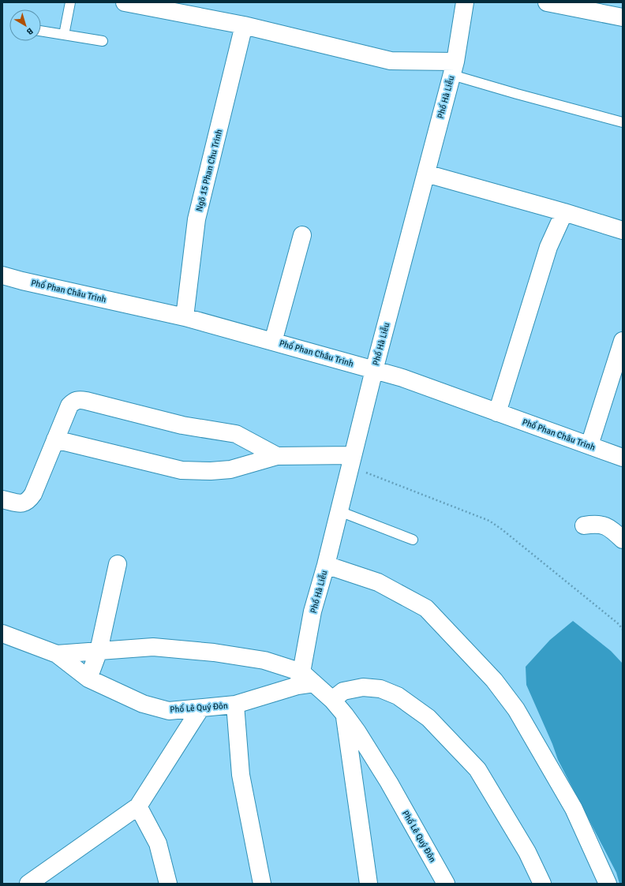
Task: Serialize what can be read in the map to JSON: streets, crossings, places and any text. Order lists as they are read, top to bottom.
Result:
{
  "streets": {
    "street": [
      "Phố Hà Liễu",
      "Ngõ 15 Phan Chu Trinh",
      "Phố Phan Châu Trinh",
      "Phố Lê Quý Đôn"
    ]
  },
  "crossings": [
    ["Phố Hà Liễu", "Phố Phan Châu Trinh"],
    ["Phố Hà Liễu", "Phố Lê Quý Đôn"],
    ["Ngõ 15 Phan Chu Trinh", "Phố Phan Châu Trinh"]
  ],
  "north": "bottom right"
}
